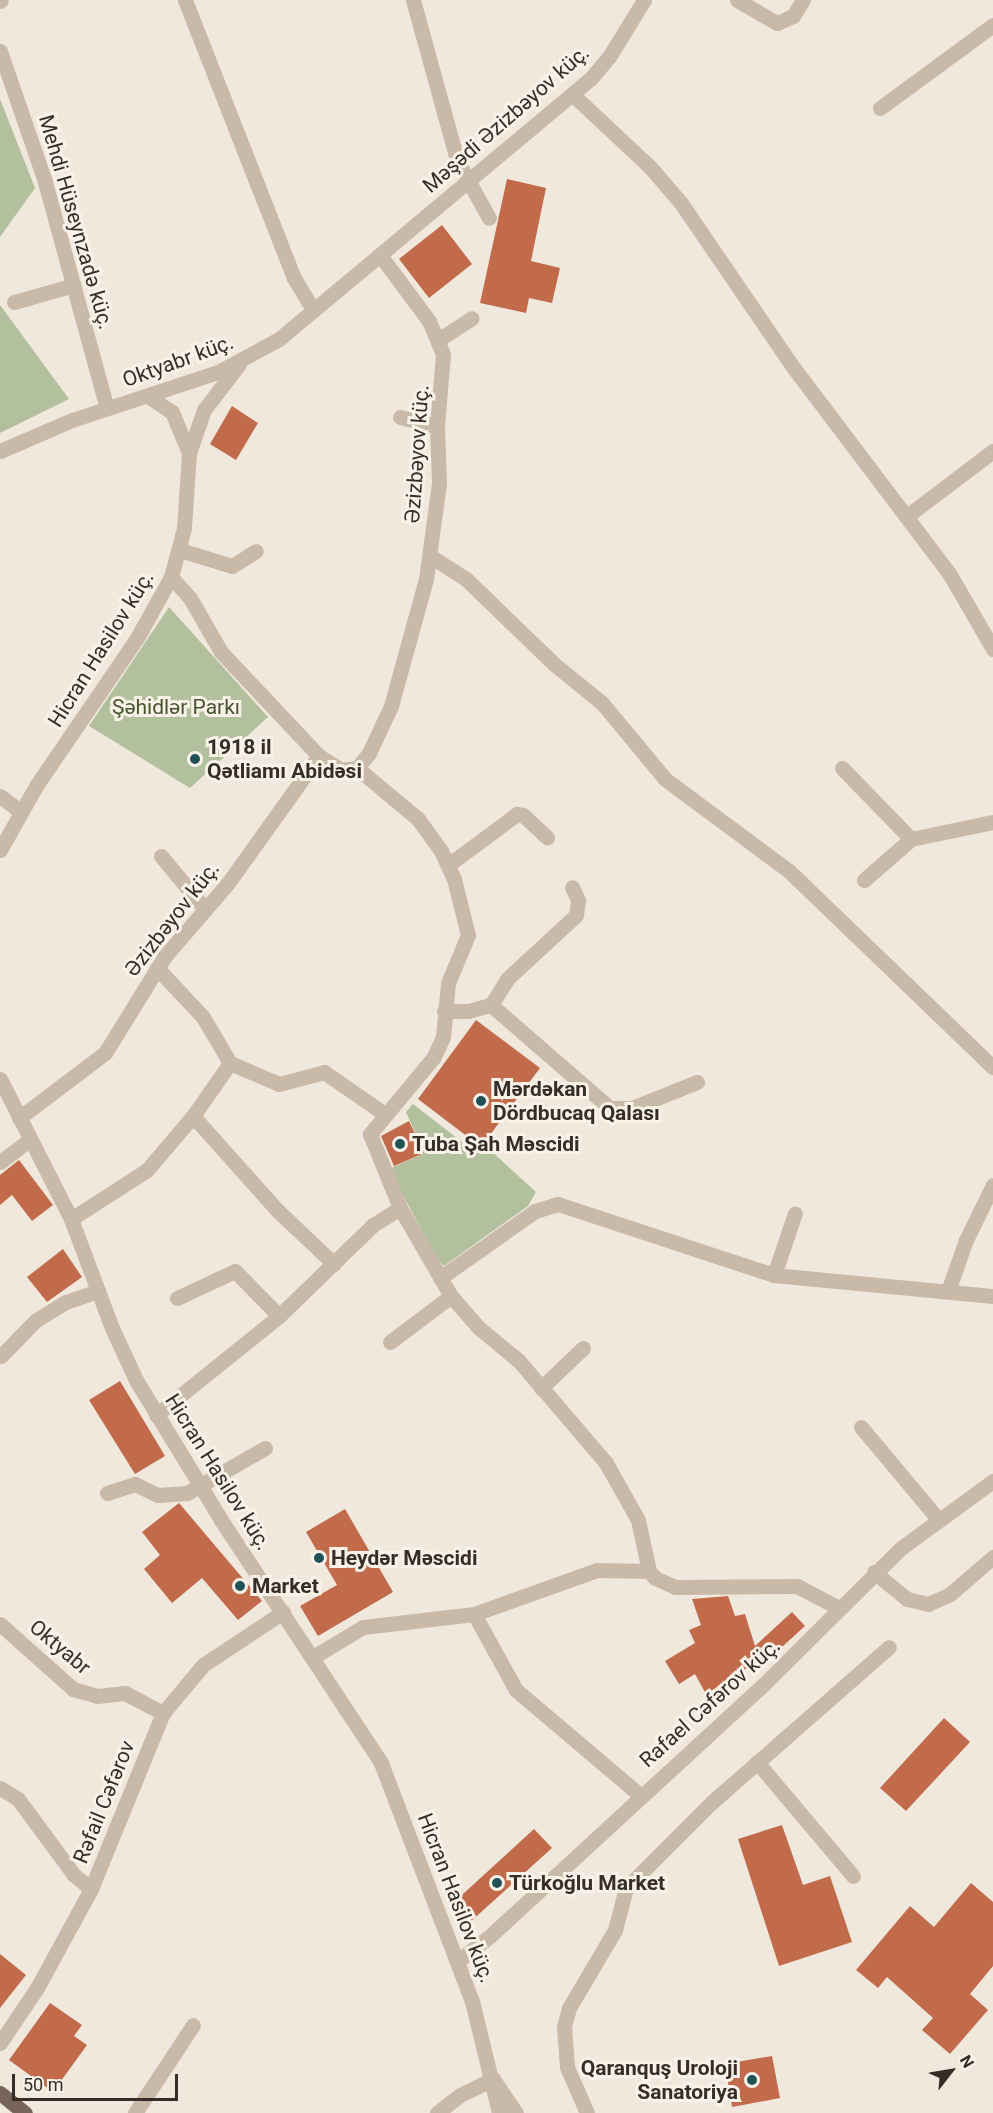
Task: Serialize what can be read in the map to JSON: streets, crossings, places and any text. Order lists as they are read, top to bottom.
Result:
{
  "streets": {
    "street": [
      "Məşədi Əzizbəyov küç.",
      "Mehdi Hüseynzadə küç.",
      "Oktyabr küç.",
      "Əzizbəyov küç.",
      "Hicran Hasilov küç.",
      "Oktyabr",
      "Rafael Cəfərov küç.",
      "Rəfail Cəfərov"
    ]
  },
  "crossings": [
    ["Məşədi Əzizbəyov küç.", "Oktyabr küç."],
    ["Məşədi Əzizbəyov küç.", "Əzizbəyov küç."],
    ["Mehdi Hüseynzadə küç.", "Oktyabr küç."],
    ["Oktyabr küç.", "Əzizbəyov küç."],
    ["Əzizbəyov küç.", "Hicran Hasilov küç."],
    ["Hicran Hasilov küç.", "Rafael Cəfərov küç."],
    ["Hicran Hasilov küç.", "Rəfail Cəfərov"],
    ["Oktyabr", "Rəfail Cəfərov"]
  ],
  "parks": ["Şəhidlər Parkı"],
  "places": [
    "1918 il Qətliamı Abidəsi",
    "Mərdəkan Dördbucaq Qalası",
    "Tuba Şah Məscidi",
    "Heydər Məscidi",
    "Market",
    "Türkoğlu Market",
    "Qaranquş Uroloji Sanatoriya"
  ],
  "scale_bar": "50 m",
  "north": "top right"
}
